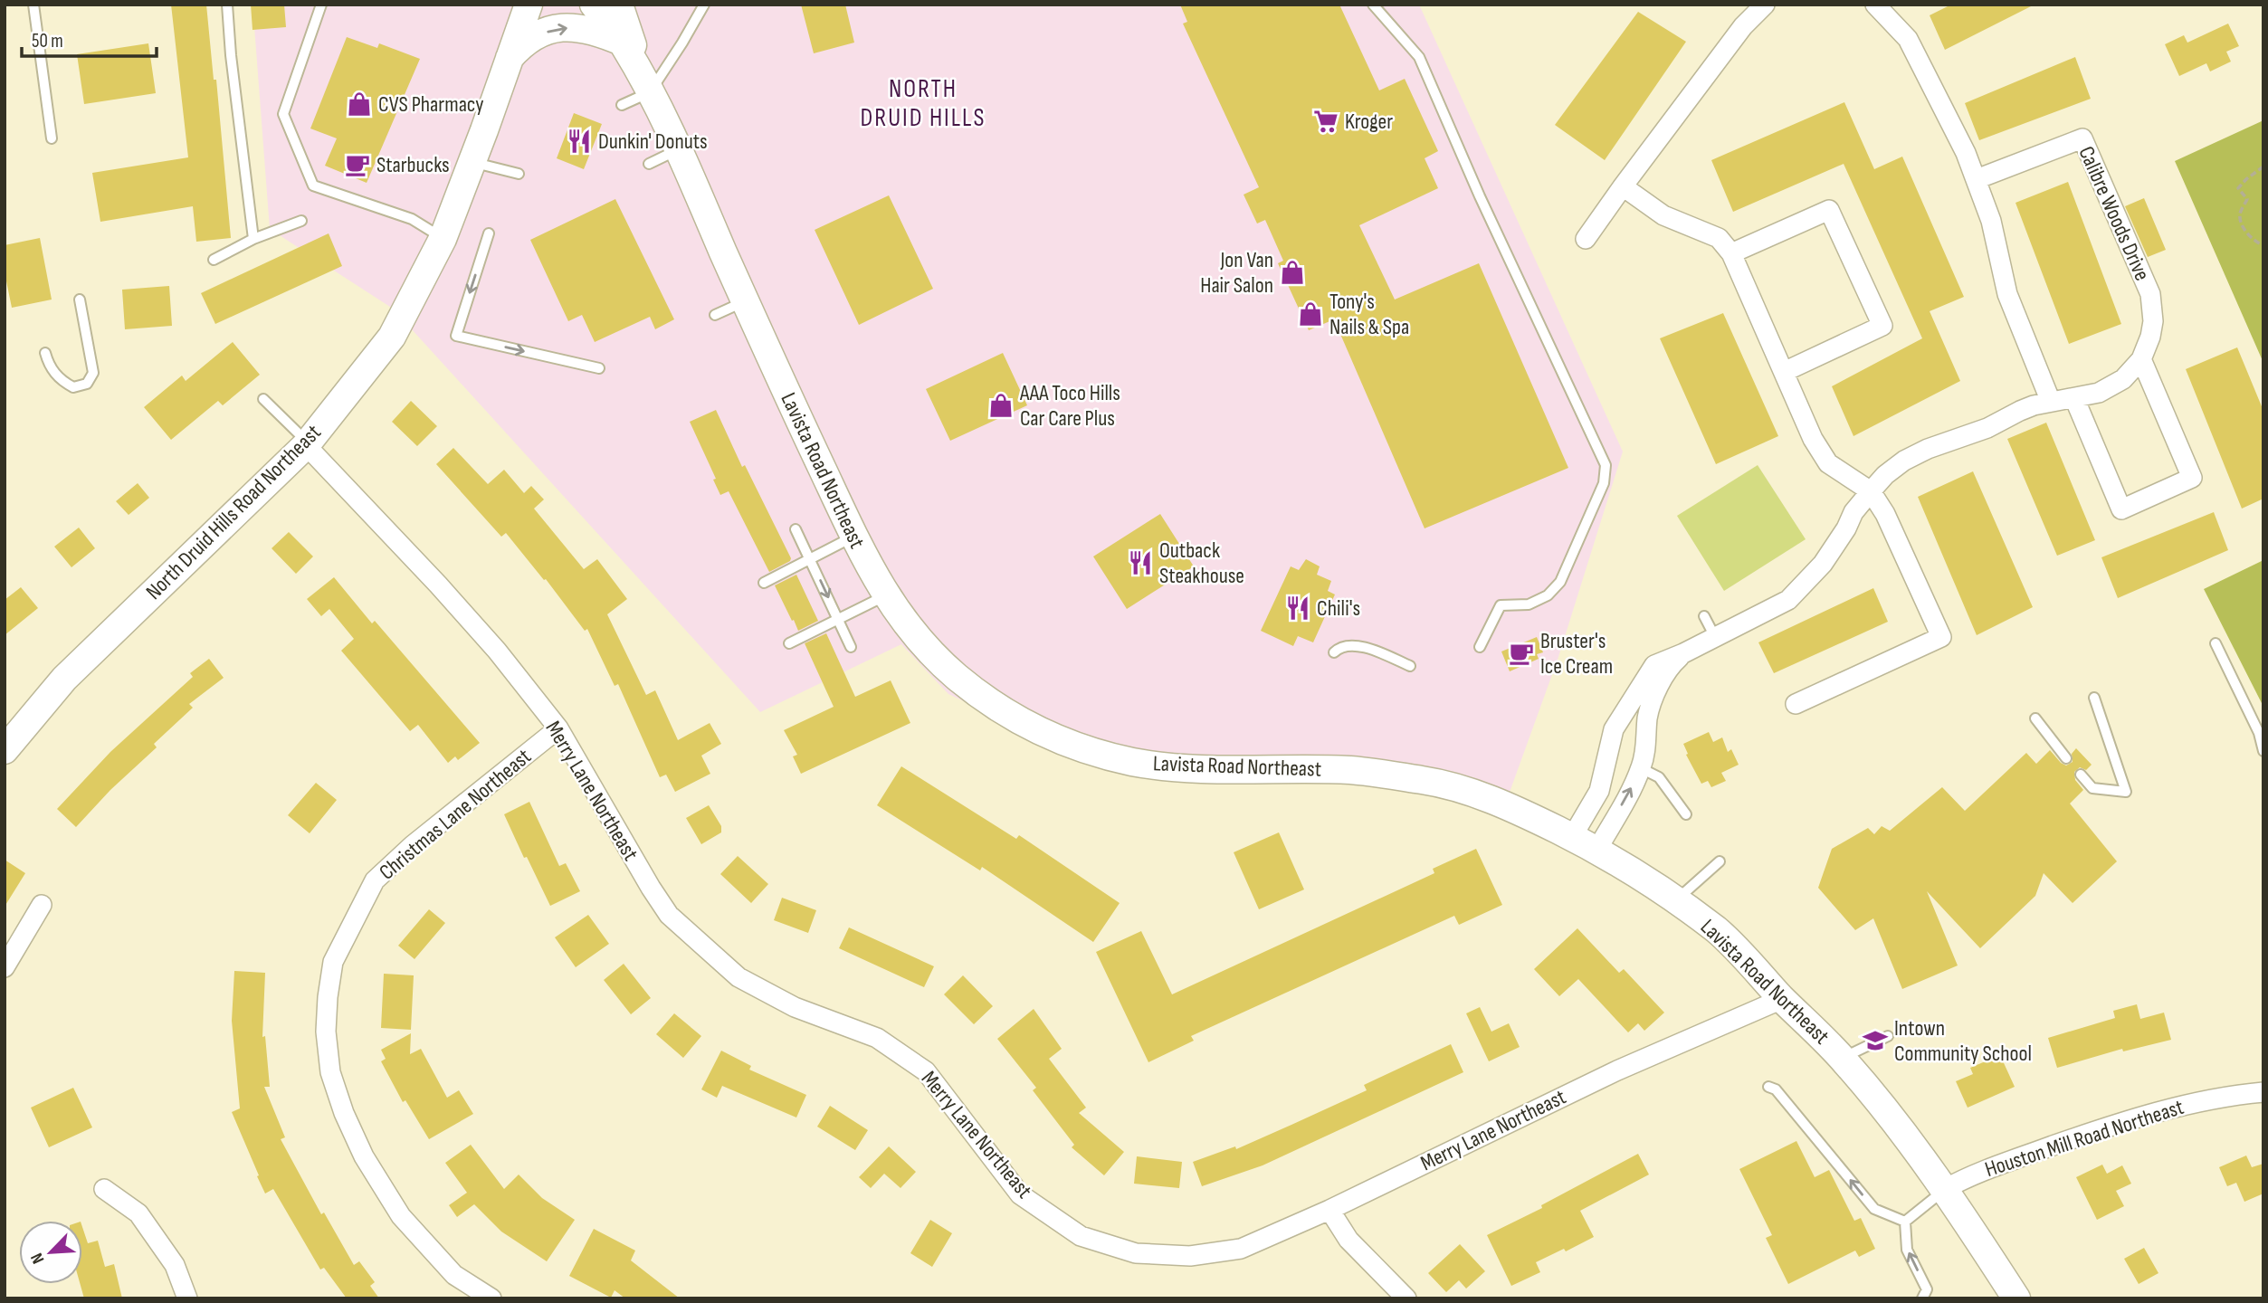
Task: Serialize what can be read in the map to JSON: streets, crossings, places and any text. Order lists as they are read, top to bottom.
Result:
{
  "streets": {
    "main road": ["Lavista Road Northeast", "North Druid Hills Road Northeast"],
    "street": [
      "Calibre Woods Drive",
      "Merry Lane Northeast",
      "Christmas Lane Northeast",
      "Houston Mill Road Northeast"
    ]
  },
  "crossings": [
    ["Calibre Woods Drive", "Lavista Road Northeast"],
    ["Lavista Road Northeast", "Merry Lane Northeast"],
    ["Lavista Road Northeast", "Houston Mill Road Northeast"],
    ["North Druid Hills Road Northeast", "Merry Lane Northeast"],
    ["Merry Lane Northeast", "Christmas Lane Northeast"]
  ],
  "districts": ["NORTH DRUID HILLS"],
  "places": {
    "shop": [
      "CVS Pharmacy",
      "Jon Van Hair Salon",
      "Tony's Nails & Spa",
      "AAA Toco Hills Car Care Plus"
    ],
    "supermarket": ["Kroger"],
    "restaurant": ["Dunkin' Donuts", "Outback Steakhouse", "Chili's"],
    "cafe": ["Starbucks", "Bruster's Ice Cream"],
    "school or university": ["Intown Community School"]
  },
  "scale_bar": "50 m",
  "north": "bottom left"
}
